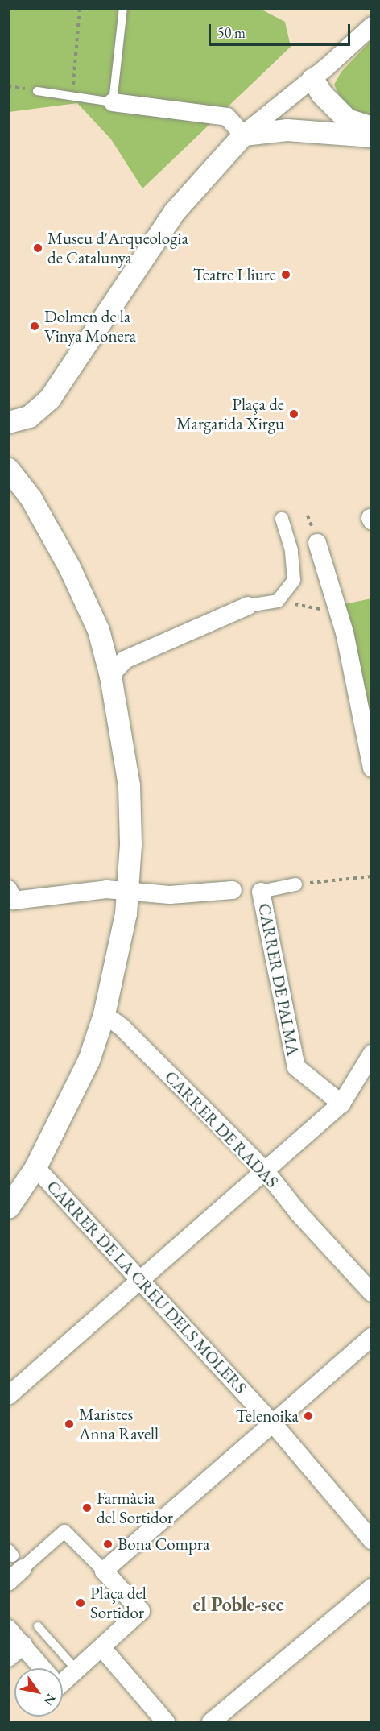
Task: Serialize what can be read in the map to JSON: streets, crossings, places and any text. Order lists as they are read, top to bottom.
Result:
{
  "streets": {
    "street": ["CARRER DE PALMA", "CARRER DE RADAS", "CARRER DE LA CREU DELS MOLERS"]
  },
  "districts": ["el Poble-sec"],
  "places": [
    "Museu d'Arqueologia de Catalunya",
    "Teatre Lliure",
    "Dolmen de la Vinya Monera",
    "Plaça de Margarida Xirgu",
    "Telenoika",
    "Maristes Anna Ravell",
    "Farmàcia del Sortidor",
    "Bona Compra",
    "Plaça del Sortidor"
  ],
  "scale_bar": "50 m",
  "north": "bottom right"
}
